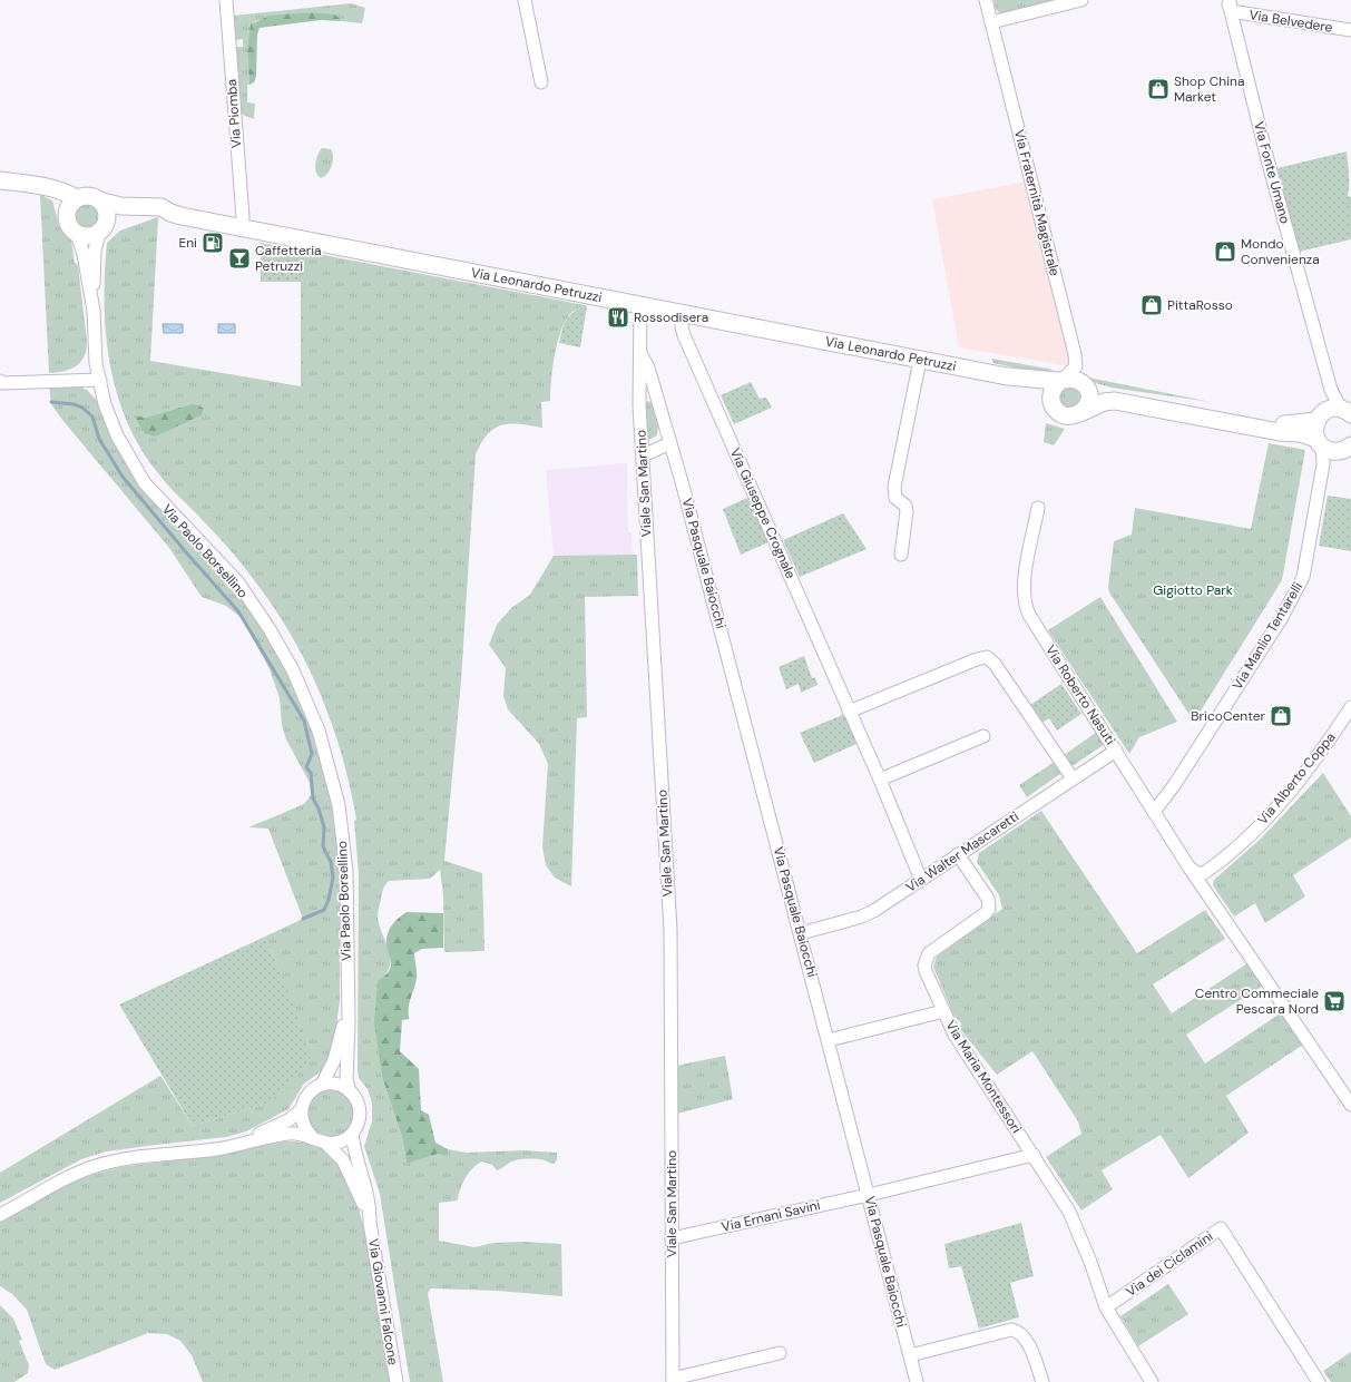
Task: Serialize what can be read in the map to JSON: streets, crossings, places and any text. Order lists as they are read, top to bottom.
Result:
{
  "streets": {
    "main road": ["Via Leonardo Petruzzi"],
    "street": [
      "Via Belvedere",
      "Via Piomba",
      "Via Fonte Umano",
      "Via Fraternità Magistrale",
      "Viale San Martino",
      "Via Giuseppe Crognale",
      "Via Paolo Borsellino",
      "Via Pasquale Baiocchi",
      "Via Manlio Tentarelli",
      "Via Roberto Nasuti",
      "Via Alberto Coppa",
      "Via Walter Mascaretti",
      "Via Maria Montessori",
      "Via Ernani Savini",
      "Via dei Ciclamini",
      "Via Giovanni Falcone"
    ]
  },
  "crossings": [
    ["Via Belvedere", "Via Fonte Umano"],
    ["Via Piomba", "Via Leonardo Petruzzi"],
    ["Via Fraternità Magistrale", "Via Leonardo Petruzzi"],
    ["Via Leonardo Petruzzi", "Viale San Martino"],
    ["Via Leonardo Petruzzi", "Via Giuseppe Crognale"],
    ["Via Leonardo Petruzzi", "Via Paolo Borsellino"],
    ["Viale San Martino", "Via Pasquale Baiocchi"],
    ["Viale San Martino", "Via Ernani Savini"],
    ["Via Giuseppe Crognale", "Via Walter Mascaretti"],
    ["Via Paolo Borsellino", "Via Giovanni Falcone"],
    ["Via Pasquale Baiocchi", "Via Walter Mascaretti"],
    ["Via Pasquale Baiocchi", "Via Ernani Savini"],
    ["Via Manlio Tentarelli", "Via Roberto Nasuti"],
    ["Via Roberto Nasuti", "Via Alberto Coppa"],
    ["Via Roberto Nasuti", "Via Walter Mascaretti"],
    ["Via Walter Mascaretti", "Via Maria Montessori"],
    ["Via Maria Montessori", "Via Ernani Savini"],
    ["Via Maria Montessori", "Via dei Ciclamini"]
  ],
  "parks": ["Gigiotto Park"],
  "places": {
    "shop": [
      "Shop China Market",
      "Mondo Convenienza",
      "PittaRosso",
      "BricoCenter"
    ],
    "fuel station": ["Eni"],
    "bar": ["Caffetteria Petruzzi"],
    "restaurant": ["Rossodisera"],
    "supermarket": ["Centro Commeciale Pescara Nord"]
  }
}
